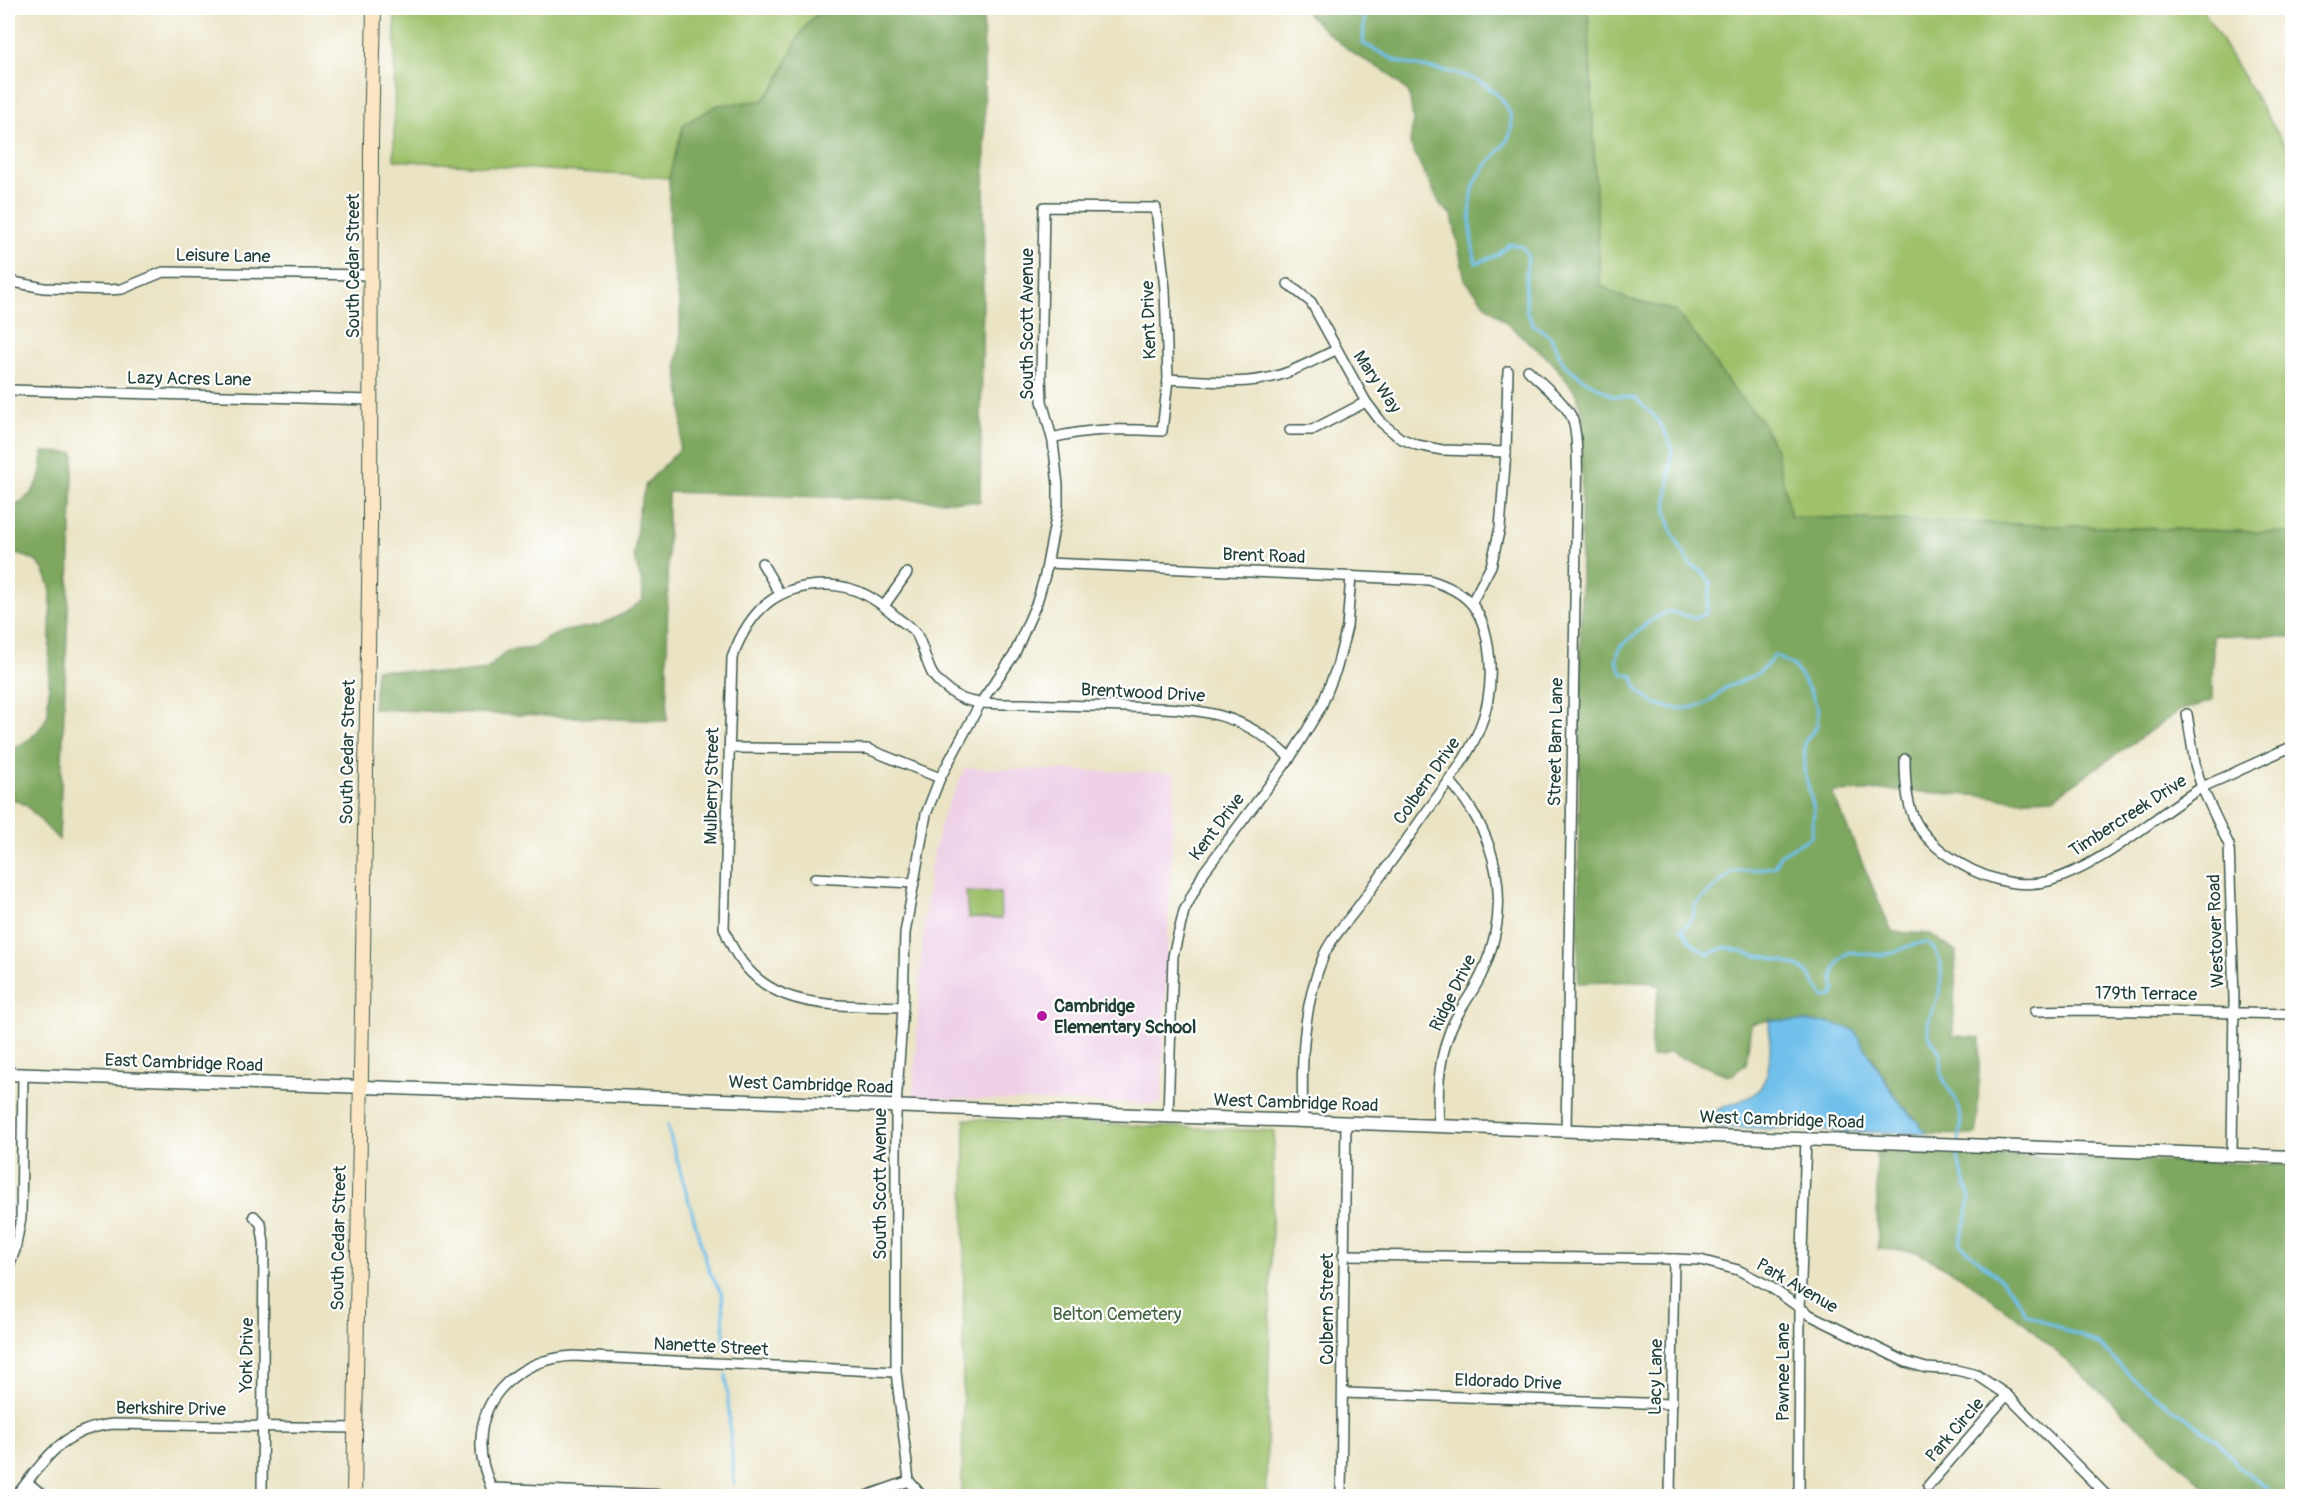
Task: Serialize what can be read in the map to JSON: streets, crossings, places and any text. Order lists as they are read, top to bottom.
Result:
{
  "streets": {
    "main road": ["South Cedar Street"],
    "street": [
      "Leisure Lane",
      "Kent Drive",
      "South Scott Avenue",
      "Lazy Acres Lane",
      "Mary Way",
      "Brent Road",
      "Brentwood Drive",
      "Street Barn Lane",
      "Colbern Drive",
      "Mulberry Street",
      "Timbercreek Drive",
      "Westover Road",
      "Ridge Drive",
      "179th Terrace",
      "East Cambridge Road",
      "West Cambridge Road",
      "Park Avenue",
      "Colbern Street",
      "Nanette Street",
      "York Drive",
      "Pawnee Lane",
      "Lacy Lane",
      "Eldorado Drive",
      "Berkshire Drive",
      "Park Circle"
    ]
  },
  "crossings": [
    ["Leisure Lane", "South Cedar Street"],
    ["South Cedar Street", "Lazy Acres Lane"],
    ["South Cedar Street", "East Cambridge Road"],
    ["South Cedar Street", "West Cambridge Road"],
    ["South Cedar Street", "Berkshire Drive"],
    ["Kent Drive", "South Scott Avenue"],
    ["Kent Drive", "Brent Road"],
    ["Kent Drive", "Brentwood Drive"],
    ["Kent Drive", "West Cambridge Road"],
    ["South Scott Avenue", "Brent Road"],
    ["South Scott Avenue", "Brentwood Drive"],
    ["South Scott Avenue", "Mulberry Street"],
    ["South Scott Avenue", "West Cambridge Road"],
    ["South Scott Avenue", "Nanette Street"],
    ["Brent Road", "Colbern Drive"],
    ["Brentwood Drive", "Mulberry Street"],
    ["Street Barn Lane", "West Cambridge Road"],
    ["Colbern Drive", "Ridge Drive"],
    ["Colbern Drive", "West Cambridge Road"],
    ["Timbercreek Drive", "Westover Road"],
    ["Westover Road", "179th Terrace"],
    ["Westover Road", "West Cambridge Road"],
    ["Ridge Drive", "West Cambridge Road"],
    ["East Cambridge Road", "West Cambridge Road"],
    ["West Cambridge Road", "Colbern Street"],
    ["West Cambridge Road", "Pawnee Lane"],
    ["Park Avenue", "Colbern Street"],
    ["Park Avenue", "Pawnee Lane"],
    ["Park Avenue", "Lacy Lane"],
    ["Park Avenue", "Park Circle"],
    ["Colbern Street", "Eldorado Drive"],
    ["York Drive", "Berkshire Drive"],
    ["Lacy Lane", "Eldorado Drive"]
  ],
  "parks": ["Belton Cemetery"],
  "places": ["Cambridge Elementary School"]
}
